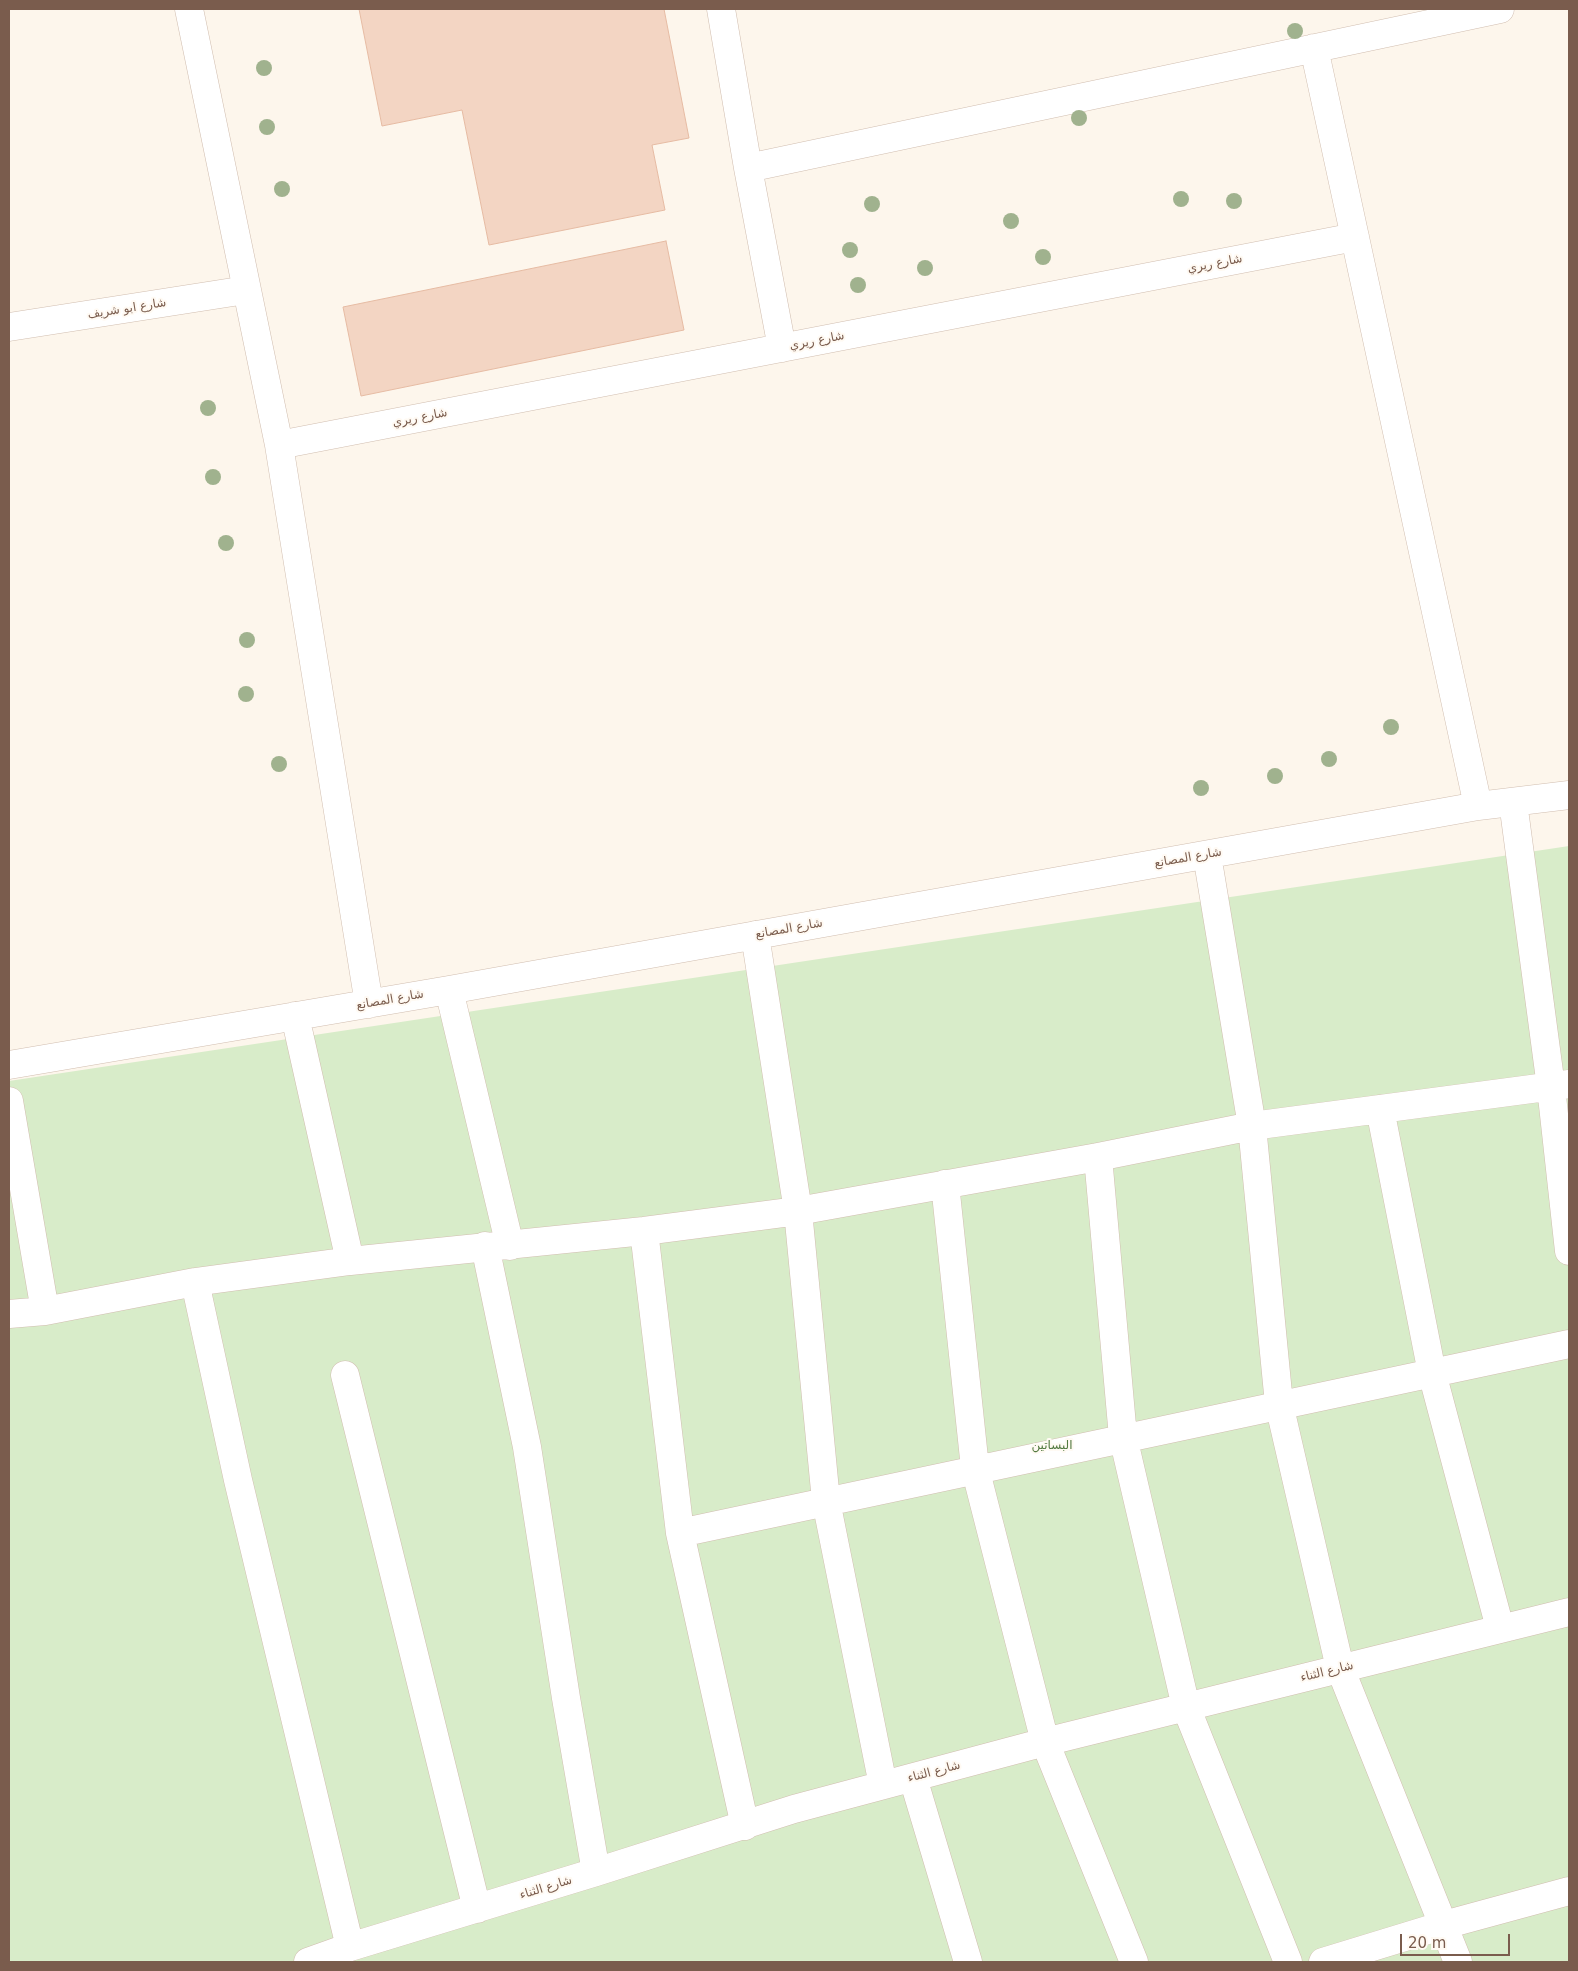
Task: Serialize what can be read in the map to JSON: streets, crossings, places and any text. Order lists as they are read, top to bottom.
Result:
{
  "streets": {
    "street": [
      "شارع ريري",
      "شارع ابو شريف",
      "شارع المصانع",
      "شارع الثناء"
    ]
  },
  "parks": ["البساتين"],
  "scale_bar": "20 m"
}
